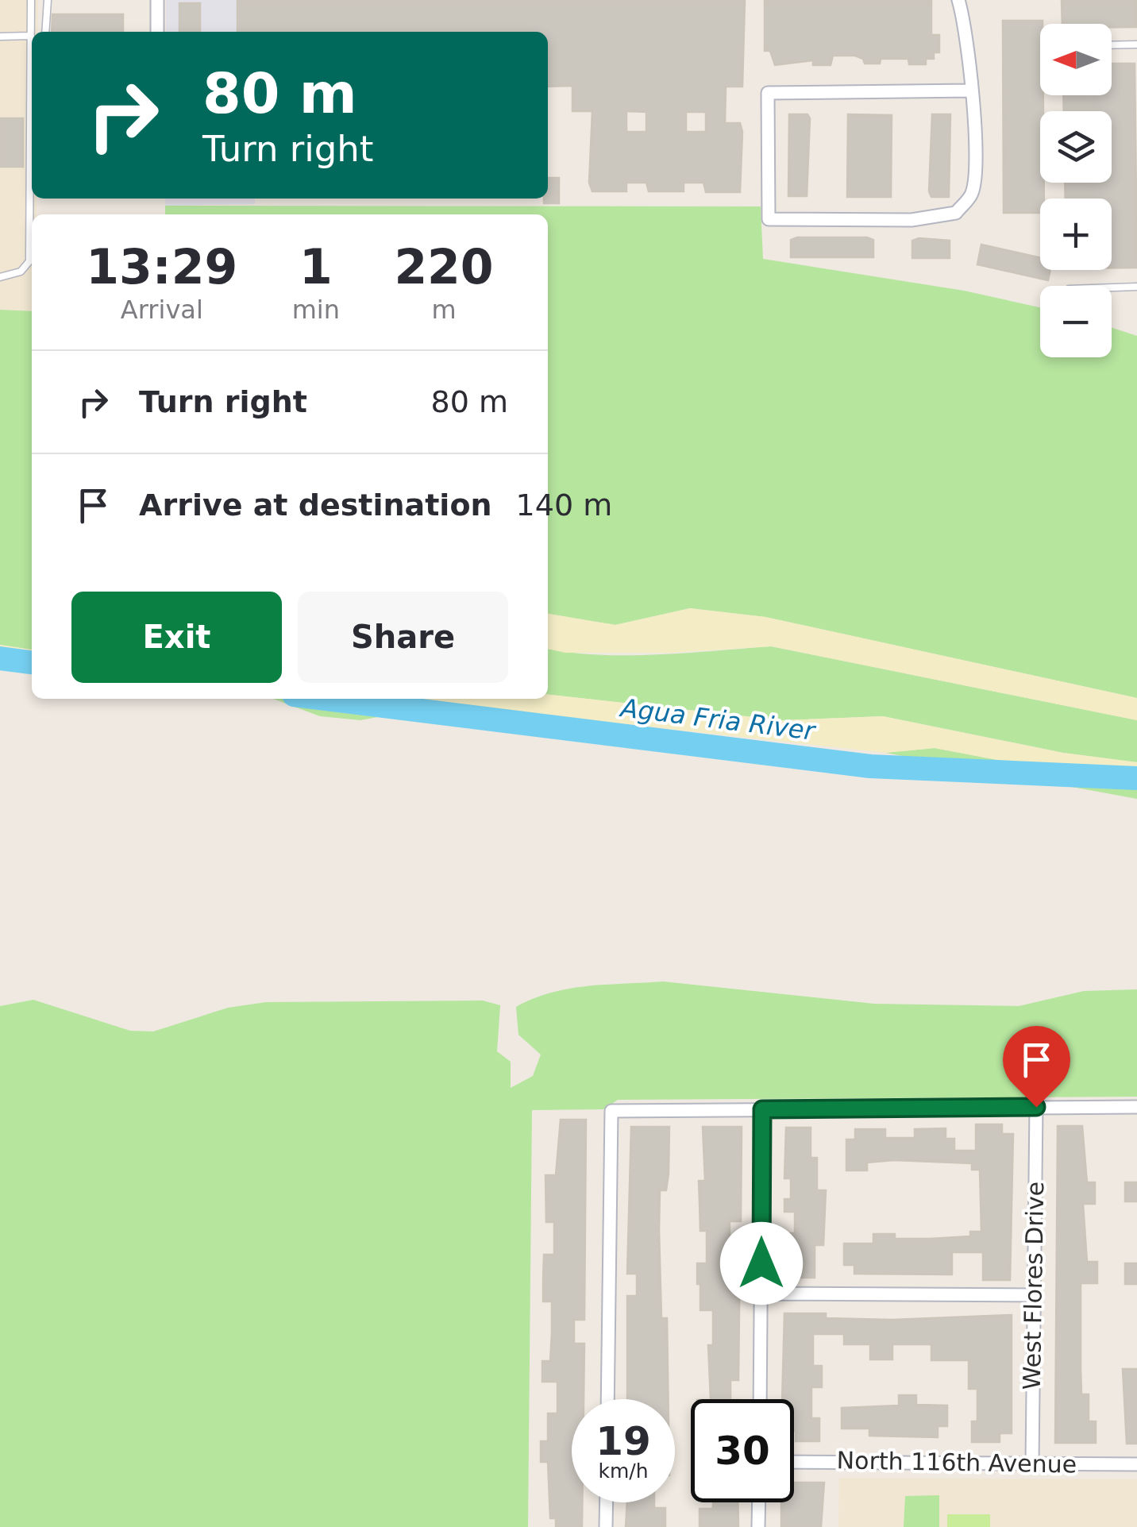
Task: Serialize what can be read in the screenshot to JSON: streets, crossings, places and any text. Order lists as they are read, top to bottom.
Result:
{
  "streets": {
    "street": ["West Flores Drive", "North 116th Avenue"]
  },
  "crossings": [
    ["West Flores Drive", "North 116th Avenue"]
  ],
  "water": ["Agua Fria River"],
  "north": "left",
  "page": {
    "map_buttons": ["+", "−"],
    "turn": ["80 m", "Turn right"],
    "eta": [
      "13:29",
      "Arrival",
      "1",
      "min",
      "220",
      "m"
    ],
    "list": [
      {
        "name": "Turn right",
        "value": "80 m"
      },
      {
        "name": "Arrive at destination",
        "value": "140 m"
      }
    ],
    "buttons": ["Exit", "Share"],
    "speed": "19 km/h",
    "limit": "30"
  }
}
